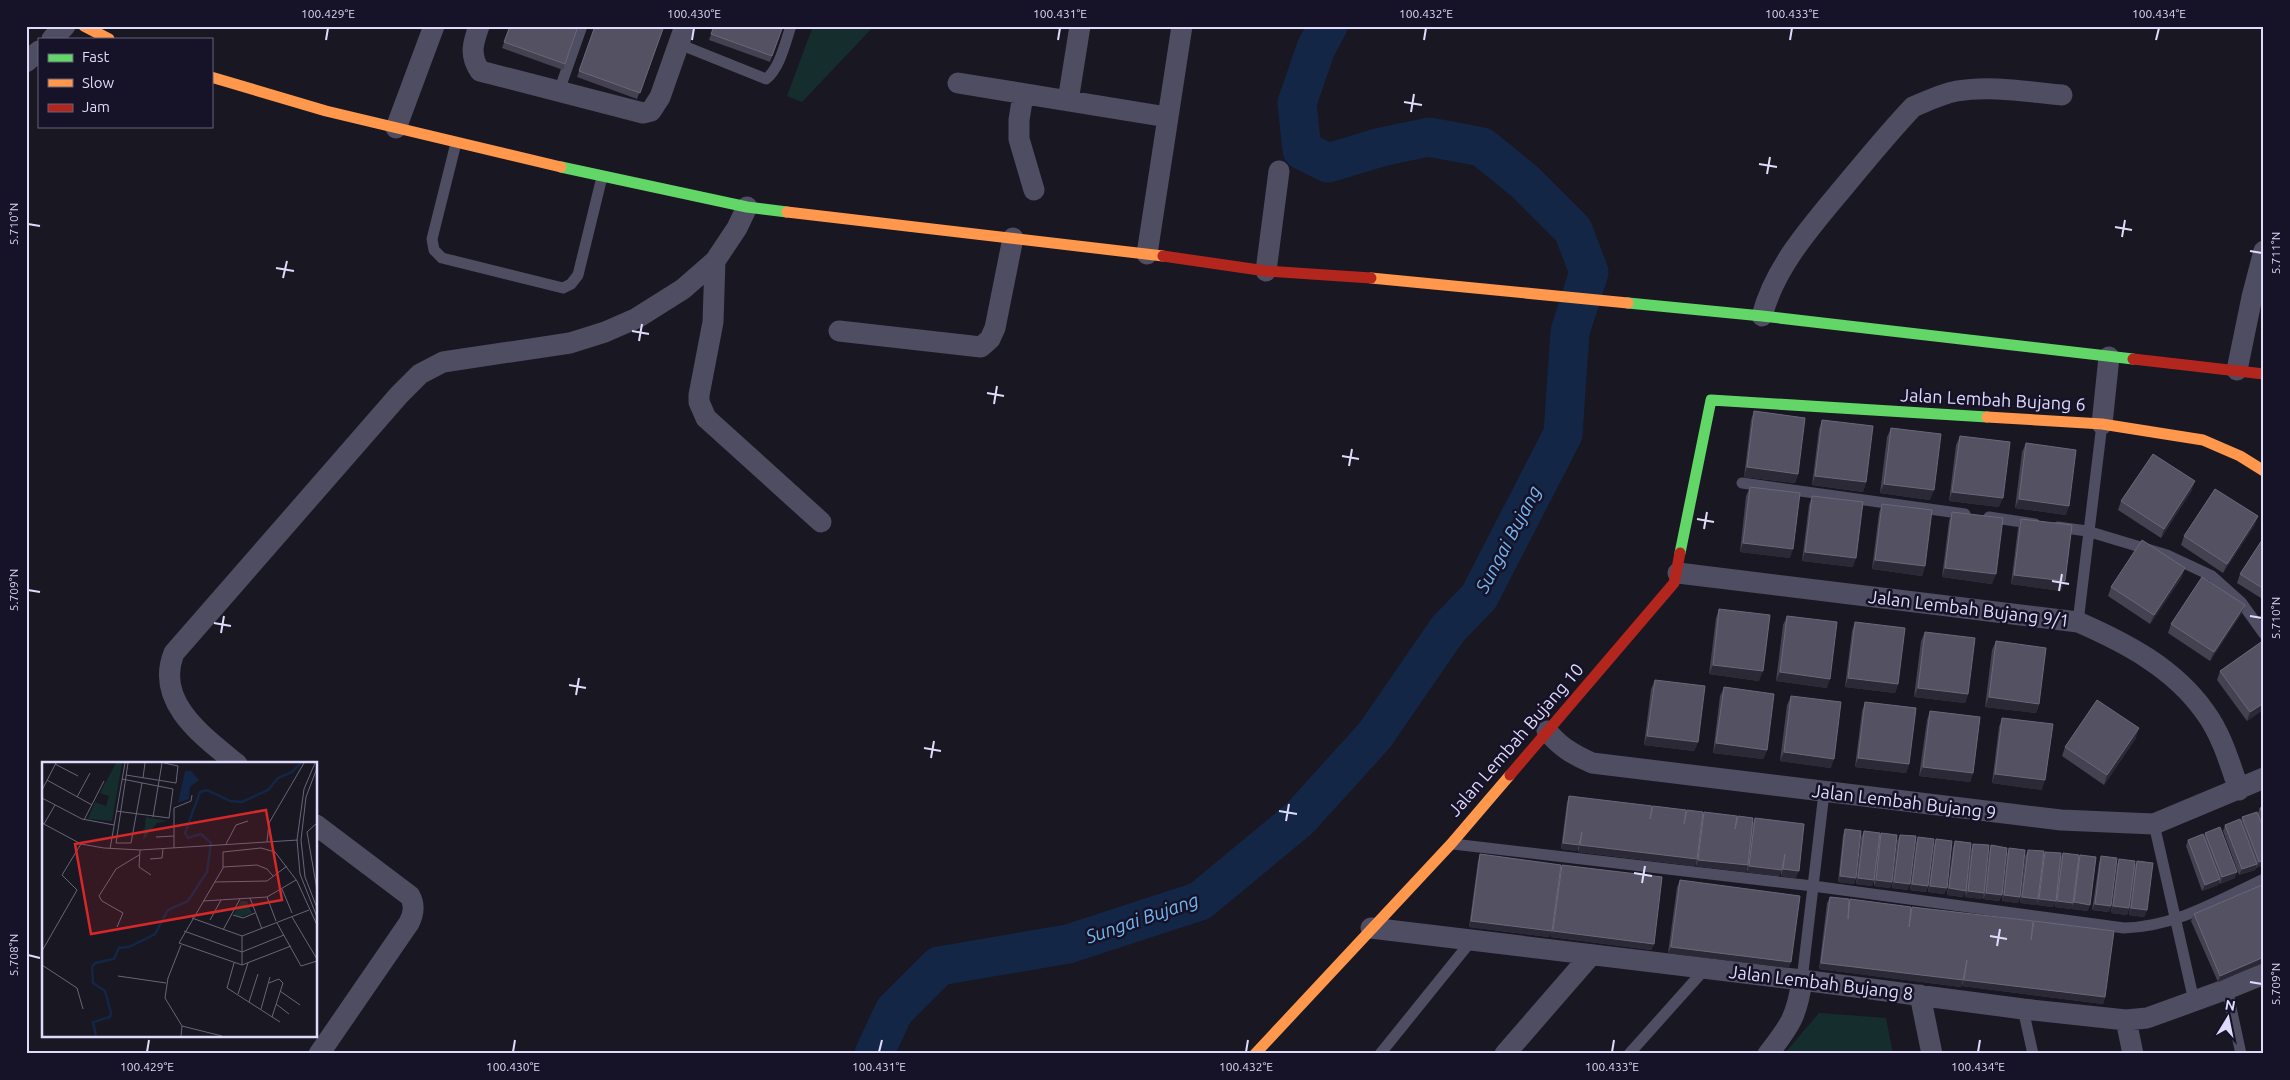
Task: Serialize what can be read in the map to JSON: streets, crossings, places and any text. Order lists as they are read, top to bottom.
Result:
{
  "streets": {
    "street": [
      "Jalan Lembah Bujang 6",
      "Jalan Lembah Bujang 9/1",
      "Jalan Lembah Bujang 10",
      "Jalan Lembah Bujang 9",
      "Jalan Lembah Bujang 8"
    ]
  },
  "crossings": [
    ["Jalan Lembah Bujang 6", "Jalan Lembah Bujang 10"],
    ["Jalan Lembah Bujang 9/1", "Jalan Lembah Bujang 10"],
    ["Jalan Lembah Bujang 9/1", "Jalan Lembah Bujang 9"],
    ["Jalan Lembah Bujang 10", "Jalan Lembah Bujang 9"],
    ["Jalan Lembah Bujang 10", "Jalan Lembah Bujang 8"]
  ],
  "water": ["Sungai Bujang"],
  "legend": ["Fast", "Slow", "Jam"],
  "north": "top",
  "coordinates": [
    "100.429°E",
    "100.430°E",
    "100.431°E",
    "100.432°E",
    "100.433°E",
    "100.434°E",
    "5.710°N",
    "5.711°N",
    "5.709°N",
    "5.708°N"
  ]
}
